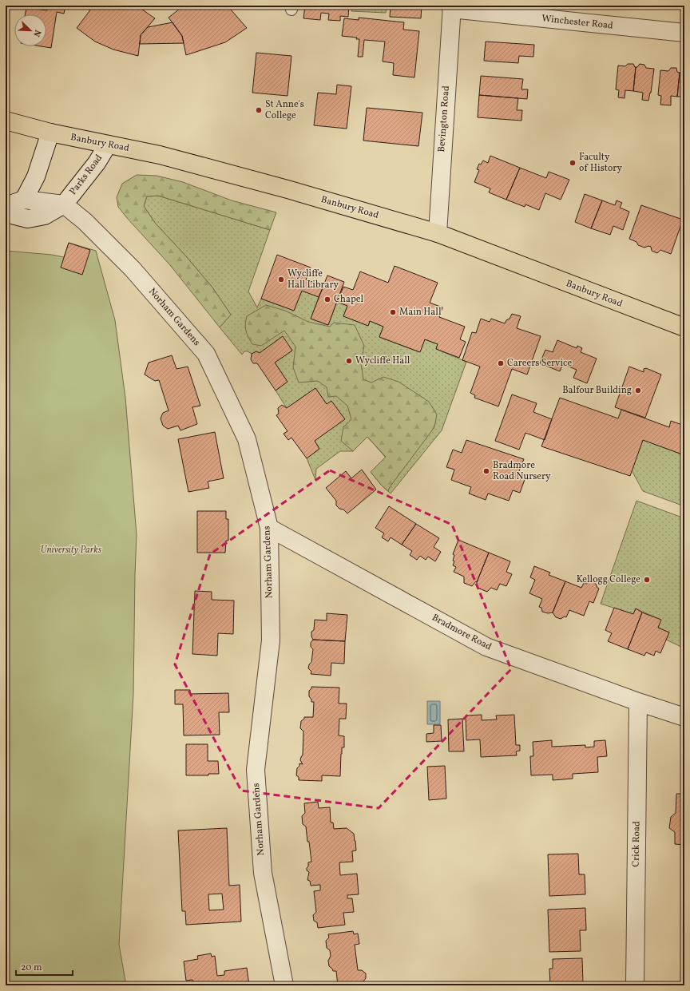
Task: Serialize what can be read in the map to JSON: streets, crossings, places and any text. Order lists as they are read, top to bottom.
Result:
{
  "streets": {
    "main road": ["Banbury Road"],
    "street": [
      "Winchester Road",
      "Bevington Road",
      "Parks Road",
      "Norham Gardens",
      "Bradmore Road",
      "Crick Road"
    ]
  },
  "crossings": [
    ["Winchester Road", "Bevington Road"],
    ["Bevington Road", "Banbury Road"],
    ["Banbury Road", "Parks Road"],
    ["Parks Road", "Norham Gardens"],
    ["Norham Gardens", "Bradmore Road"],
    ["Bradmore Road", "Crick Road"]
  ],
  "parks": ["University Parks"],
  "places": [
    "St Anne's College",
    "Faculty of History",
    "Wycliffe Hall Library",
    "Chapel",
    "Main Hall",
    "Wycliffe Hall",
    "Careers Service",
    "Balfour Building",
    "Bradmore Road Nursery",
    "Kellogg College"
  ],
  "scale_bar": "20 m",
  "north": "bottom right"
}
